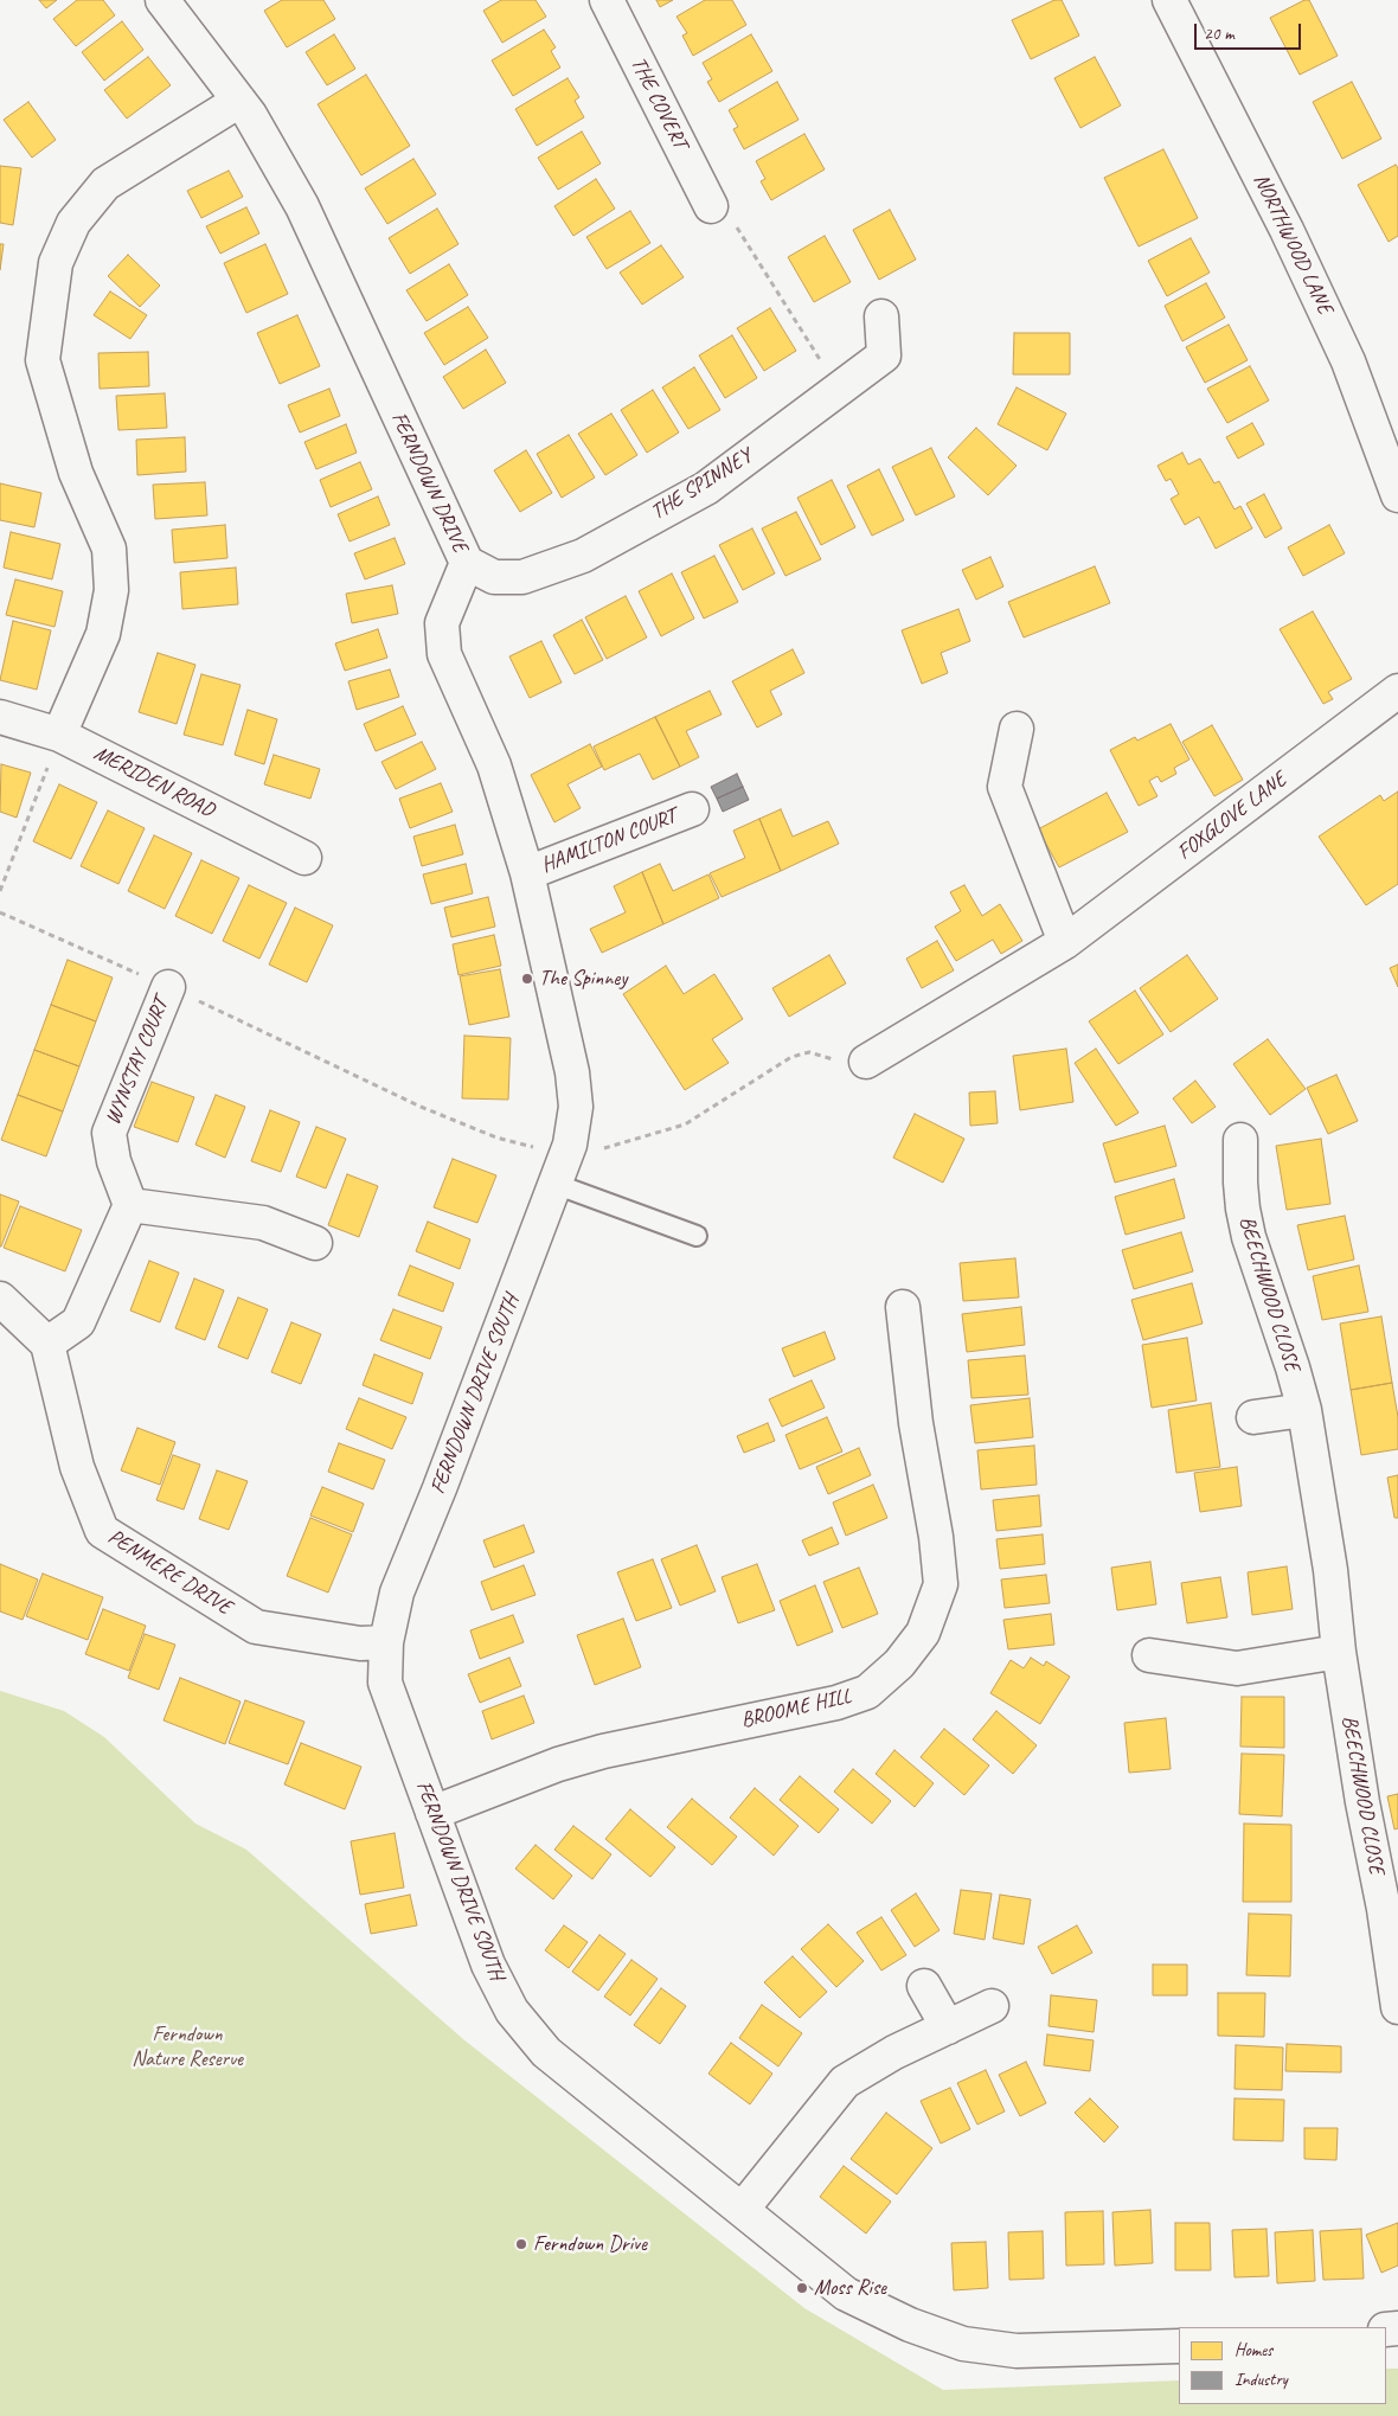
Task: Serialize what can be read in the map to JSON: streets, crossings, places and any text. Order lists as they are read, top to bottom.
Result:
{
  "streets": {
    "street": [
      "THE COVERT",
      "NORTHWOOD LANE",
      "FERNDOWN DRIVE",
      "THE SPINNEY",
      "MERIDEN ROAD",
      "FOXGLOVE LANE",
      "HAMILTON COURT",
      "WYNSTAY COURT",
      "BEECHWOOD CLOSE",
      "FERNDOWN DRIVE SOUTH",
      "PENMERE DRIVE",
      "BROOME HILL"
    ]
  },
  "crossings": [
    ["FERNDOWN DRIVE", "THE SPINNEY"],
    ["FERNDOWN DRIVE", "HAMILTON COURT"],
    ["FERNDOWN DRIVE", "FERNDOWN DRIVE SOUTH"],
    ["FERNDOWN DRIVE SOUTH", "PENMERE DRIVE"],
    ["FERNDOWN DRIVE SOUTH", "BROOME HILL"]
  ],
  "parks": ["Ferndown Nature Reserve"],
  "places": ["The Spinney", "Ferndown Drive", "Moss Rise"],
  "legend": ["Homes", "Industry"],
  "scale_bar": "20 m"
}
